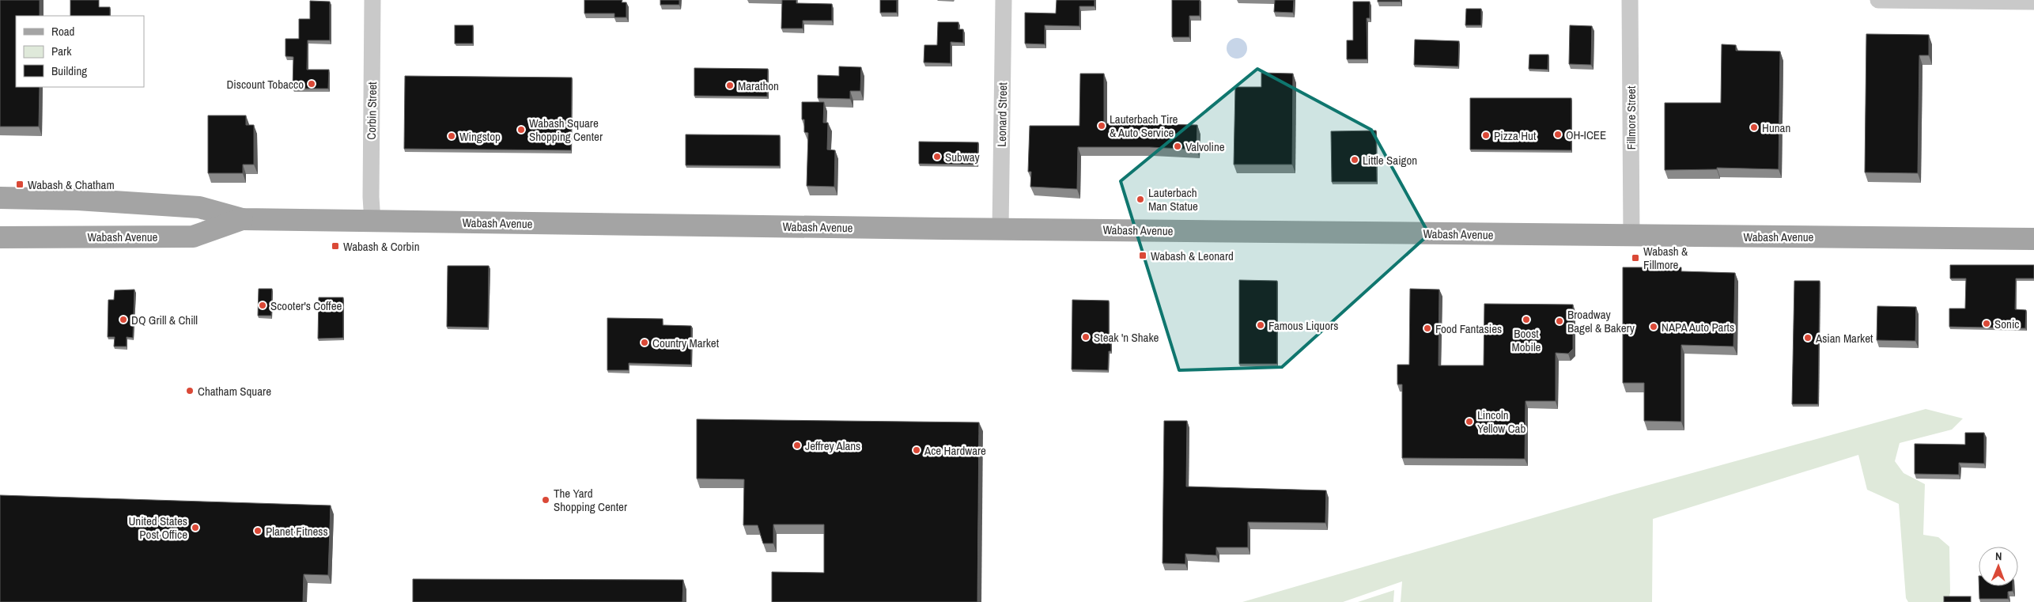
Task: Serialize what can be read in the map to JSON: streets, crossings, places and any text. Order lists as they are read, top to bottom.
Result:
{
  "streets": {
    "main road": ["Wabash Avenue"],
    "street": ["Corbin Street", "Leonard Street", "Fillmore Street"]
  },
  "crossings": [
    ["Corbin Street", "Wabash Avenue"],
    ["Leonard Street", "Wabash Avenue"],
    ["Fillmore Street", "Wabash Avenue"]
  ],
  "places": {
    "other": [
      "Discount Tobacco",
      "Marathon",
      "Lauterbach Tire & Auto Service",
      "Hunan",
      "Wabash Square Shopping Center",
      "OH-ICEE",
      "Pizza Hut",
      "Wingstop",
      "Valvoline",
      "Subway",
      "Little Saigon",
      "Lauterbach Man Statue",
      "Scooter's Coffee",
      "DQ Grill & Chill",
      "Boost Mobile",
      "Broadway Bagel & Bakery",
      "Sonic",
      "Famous Liquors",
      "NAPA Auto Parts",
      "Food Fantasies",
      "Steak 'n Shake",
      "Asian Market",
      "Country Market",
      "Chatham Square",
      "Lincoln Yellow Cab",
      "Jeffrey Alans",
      "Ace Hardware",
      "The Yard Shopping Center",
      "United States Post Office",
      "Planet Fitness"
    ],
    "transit": [
      "Wabash & Chatham",
      "Wabash & Corbin",
      "Wabash & Leonard",
      "Wabash & Fillmore"
    ]
  },
  "legend": ["Road", "Park", "Building"],
  "north": "top"
}
